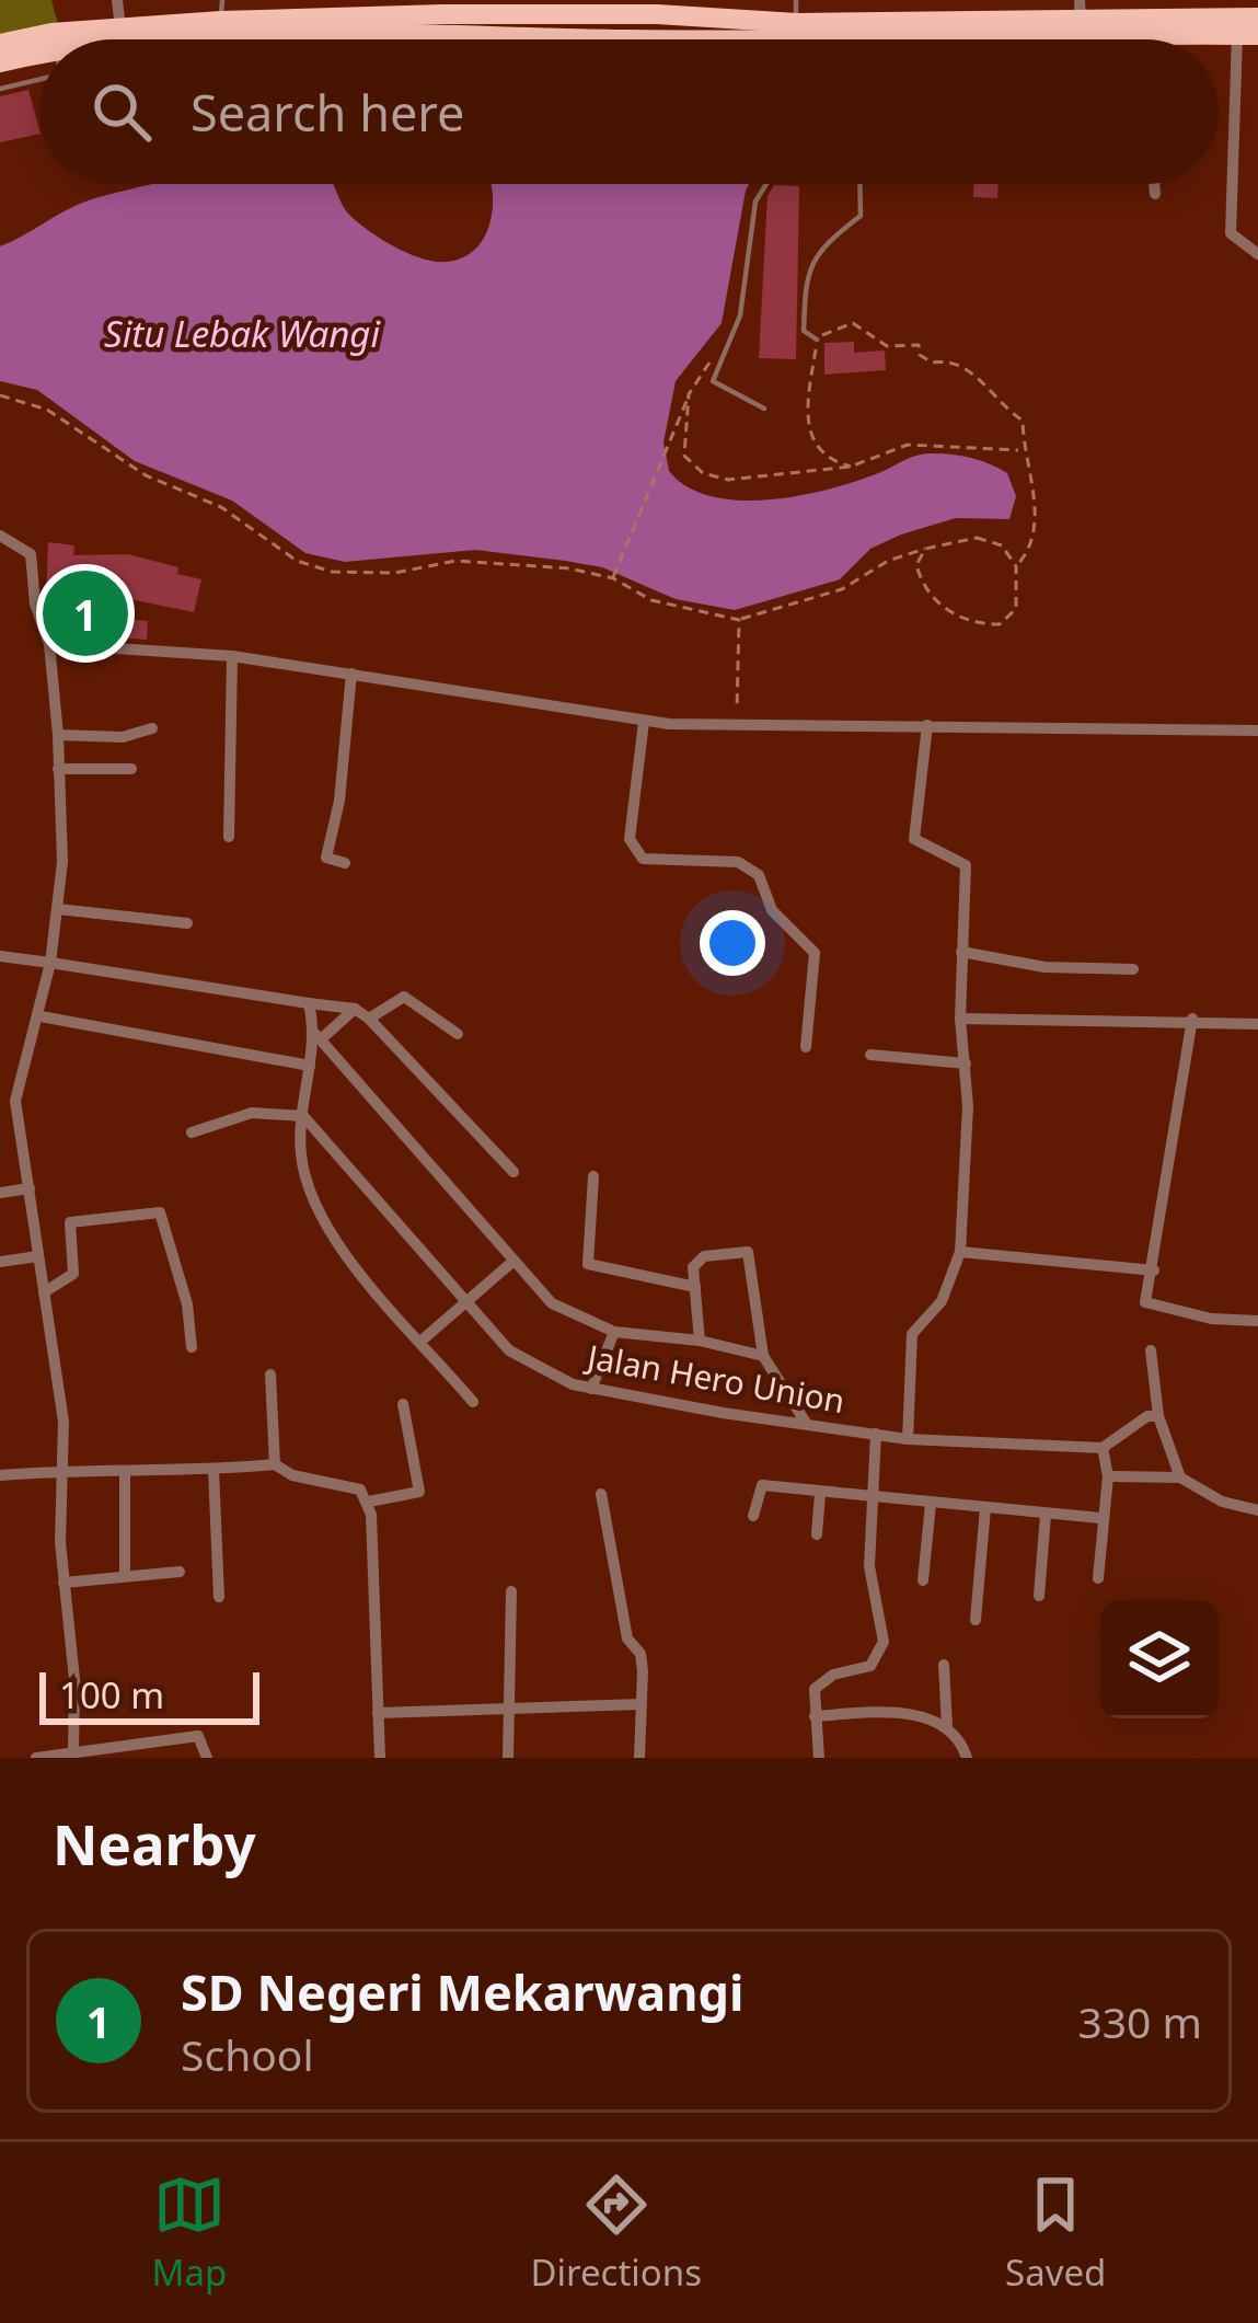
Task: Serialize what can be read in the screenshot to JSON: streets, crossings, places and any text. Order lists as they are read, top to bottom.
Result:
{
  "streets": {
    "street": ["Jalan Hero Union"]
  },
  "water": ["Situ Lebak Wangi"],
  "scale_bar": "100 m",
  "page": {
    "search": "Search here",
    "pins": "1",
    "scale": "100 m",
    "heading": "Nearby",
    "list": [
      {
        "mark": "1",
        "name": "SD Negeri Mekarwangi",
        "note": "School",
        "value": "330 m"
      }
    ],
    "nav": ["Map", "Directions", "Saved"]
  }
}
